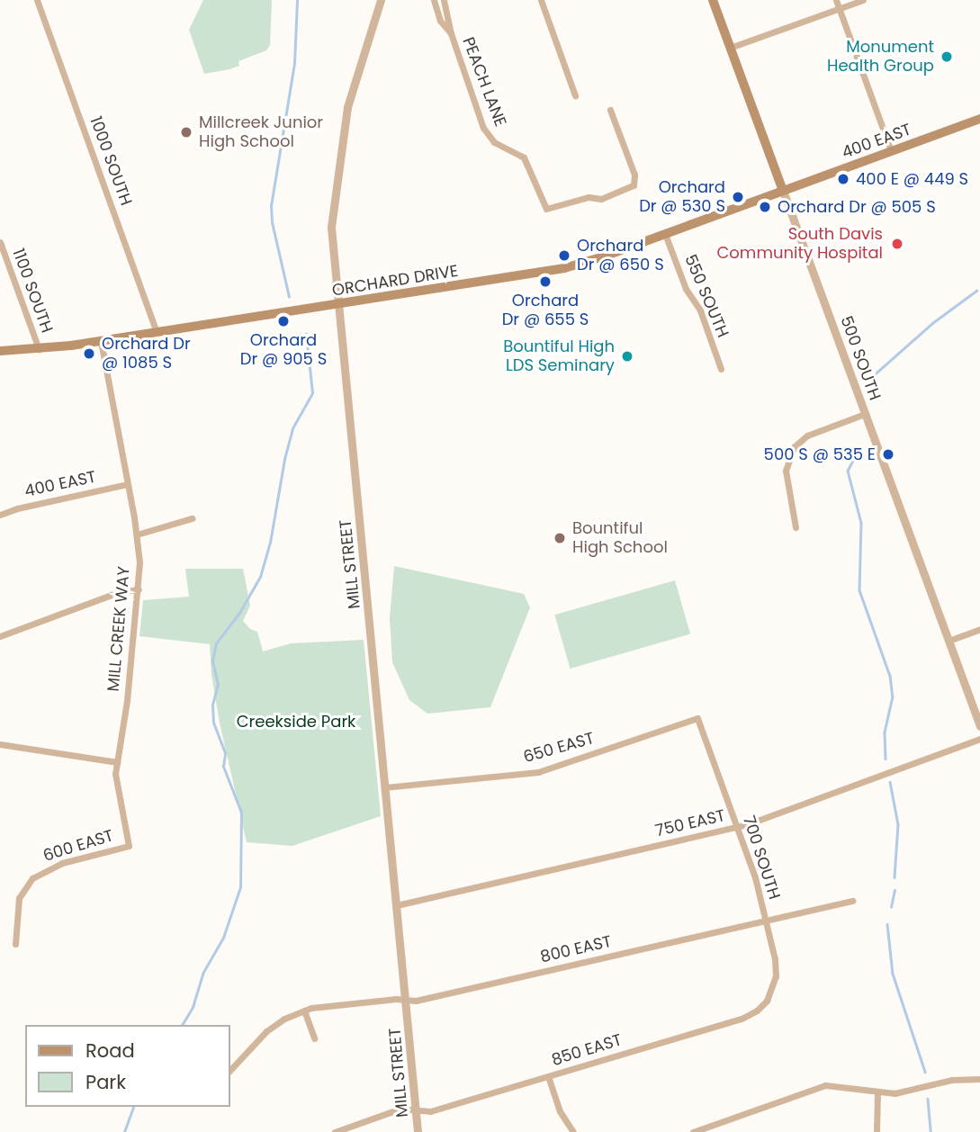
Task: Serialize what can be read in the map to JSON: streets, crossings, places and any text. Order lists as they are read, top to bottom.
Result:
{
  "streets": {
    "main road": ["400 EAST", "ORCHARD DRIVE", "500 SOUTH"],
    "street": [
      "PEACH LANE",
      "1000 SOUTH",
      "1100 SOUTH",
      "550 SOUTH",
      "MILL STREET",
      "MILL CREEK WAY",
      "650 EAST",
      "750 EAST",
      "600 EAST",
      "700 SOUTH",
      "800 EAST",
      "850 EAST"
    ]
  },
  "crossings": [
    ["400 EAST", "ORCHARD DRIVE"],
    ["400 EAST", "500 SOUTH"],
    ["400 EAST", "MILL CREEK WAY"],
    ["1000 SOUTH", "ORCHARD DRIVE"],
    ["ORCHARD DRIVE", "1100 SOUTH"],
    ["ORCHARD DRIVE", "550 SOUTH"],
    ["ORCHARD DRIVE", "500 SOUTH"],
    ["ORCHARD DRIVE", "MILL STREET"],
    ["ORCHARD DRIVE", "MILL CREEK WAY"],
    ["MILL STREET", "650 EAST"],
    ["MILL STREET", "750 EAST"],
    ["MILL STREET", "800 EAST"],
    ["MILL STREET", "850 EAST"],
    ["MILL CREEK WAY", "600 EAST"],
    ["650 EAST", "700 SOUTH"],
    ["750 EAST", "700 SOUTH"],
    ["700 SOUTH", "800 EAST"],
    ["700 SOUTH", "850 EAST"]
  ],
  "parks": ["Creekside Park"],
  "places": [
    "Monument Health Group",
    "Millcreek Junior High School",
    "400 E @ 449 S",
    "Orchard Dr @ 530 S",
    "Orchard Dr @ 505 S",
    "South Davis Community Hospital",
    "Orchard Dr @ 650 S",
    "Orchard Dr @ 655 S",
    "Orchard Dr @ 905 S",
    "Orchard Dr @ 1085 S",
    "Bountiful High LDS Seminary",
    "500 S @ 535 E",
    "Bountiful High School"
  ],
  "legend": ["Road", "Park"]
}
